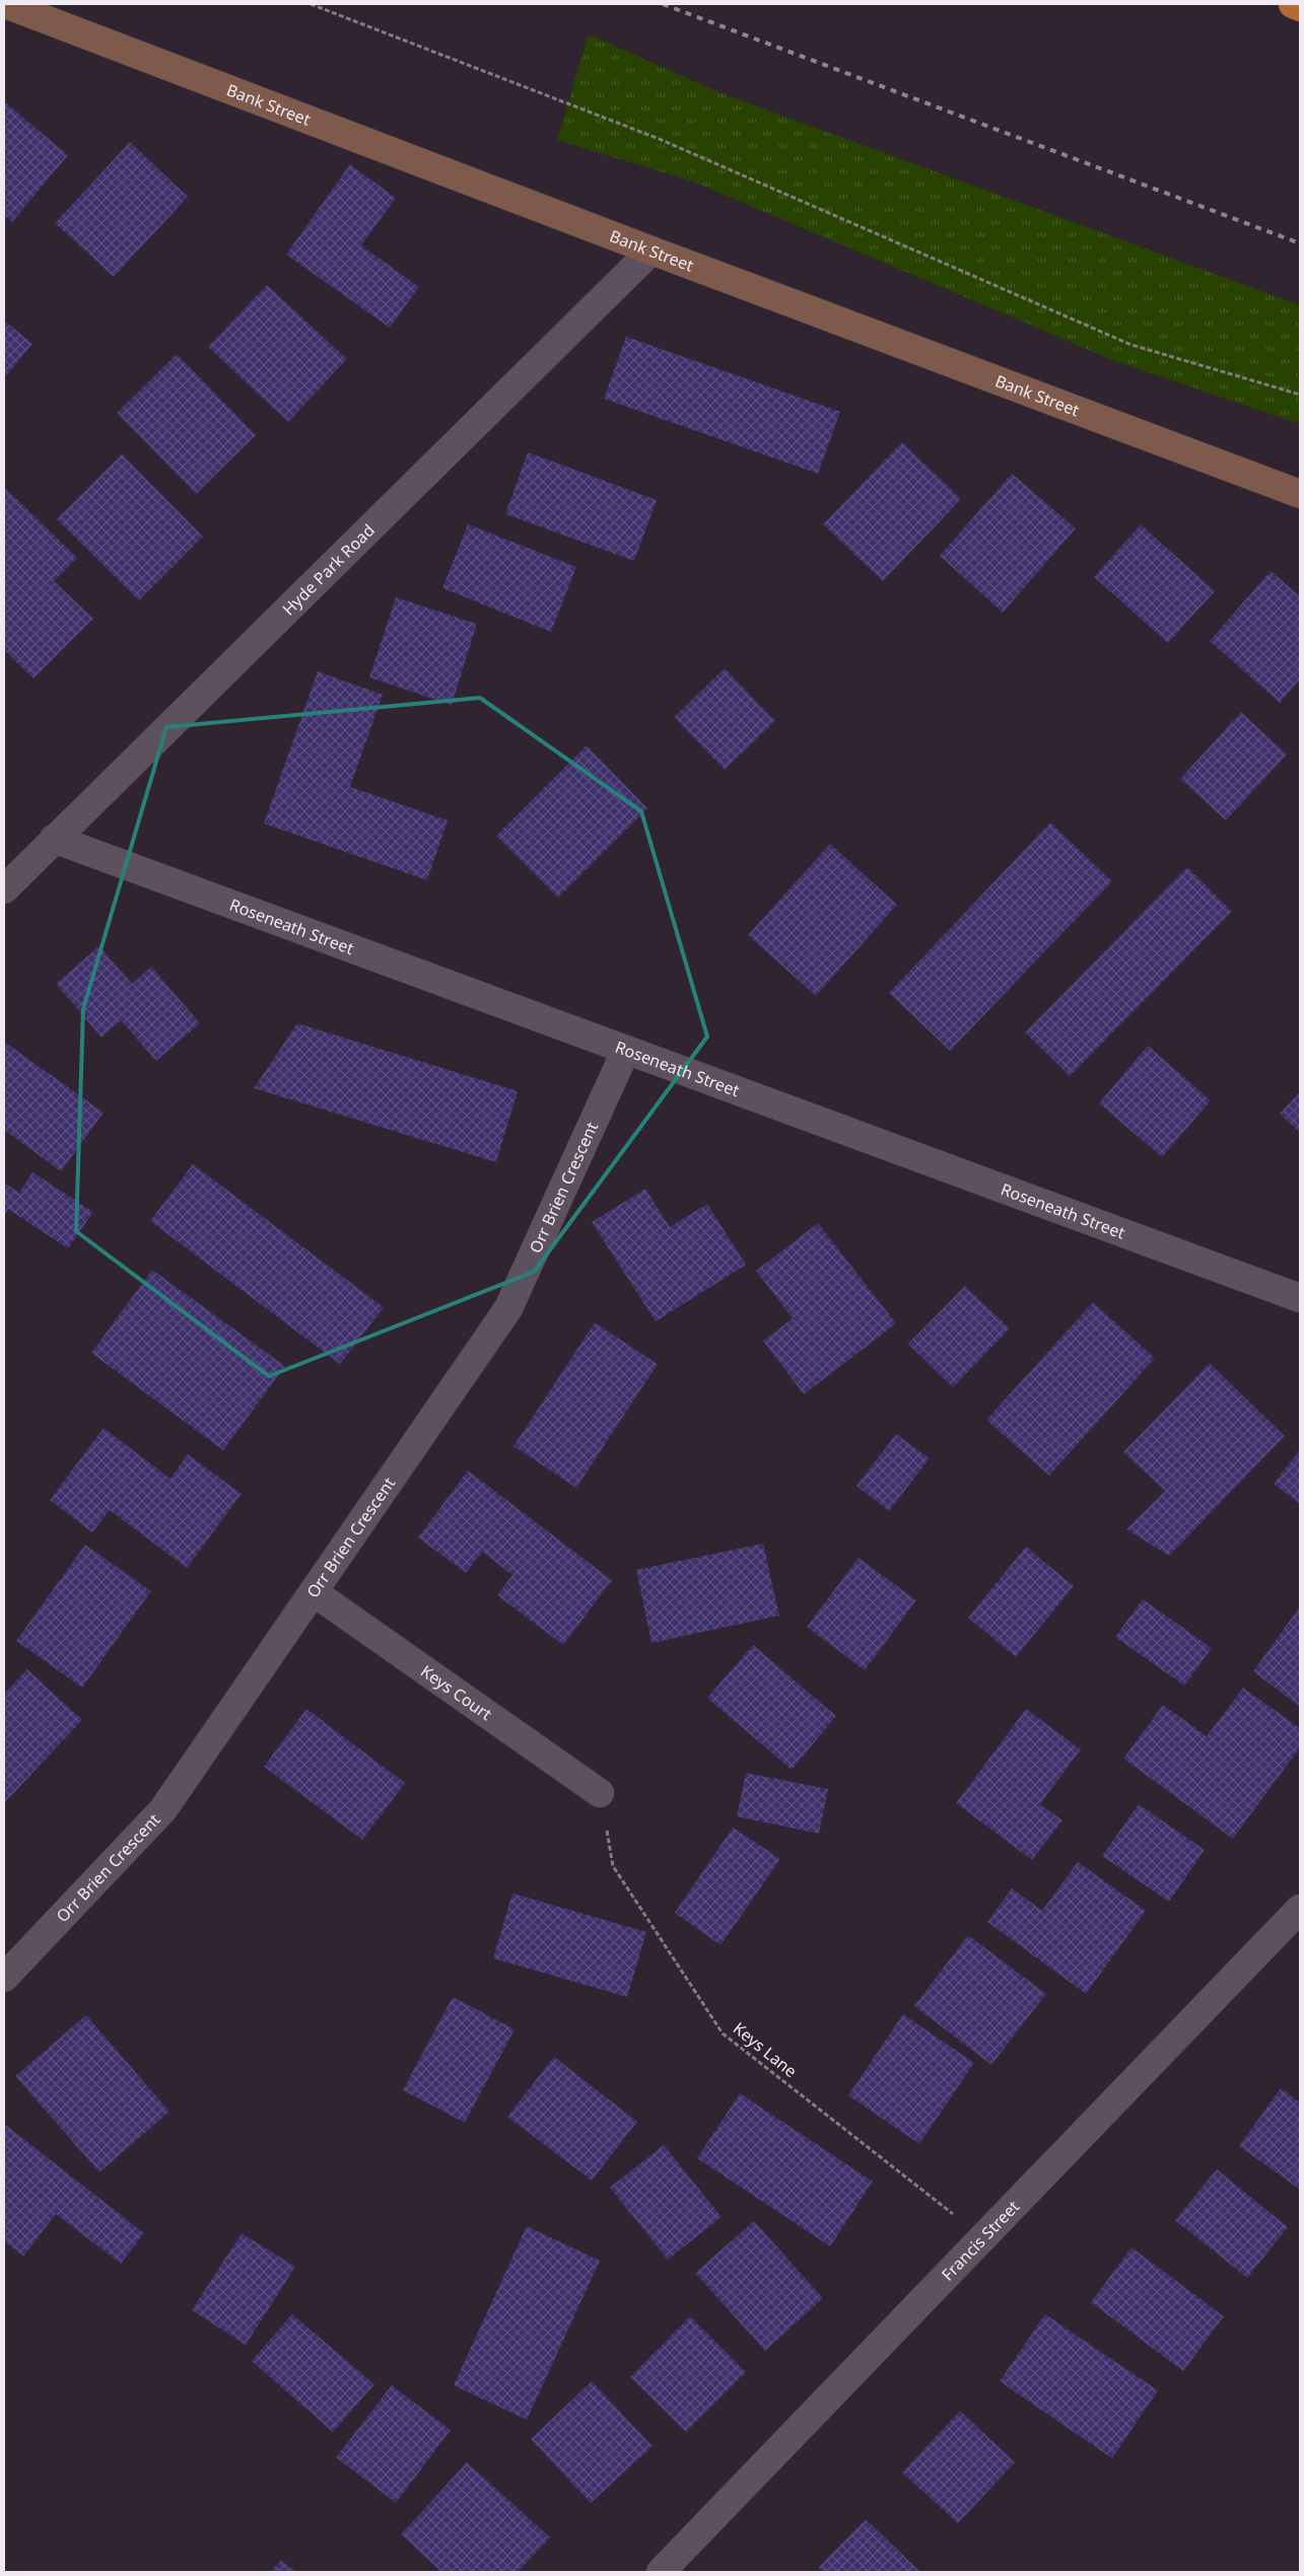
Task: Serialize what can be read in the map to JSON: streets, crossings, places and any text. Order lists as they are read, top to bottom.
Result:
{
  "streets": {
    "main road": ["Bank Street"],
    "street": [
      "Hyde Park Road",
      "Roseneath Street",
      "Orr Brien Crescent",
      "Keys Court",
      "Francis Street"
    ],
    "path": ["Keys Lane"]
  },
  "crossings": [
    ["Bank Street", "Hyde Park Road"],
    ["Hyde Park Road", "Roseneath Street"],
    ["Roseneath Street", "Orr Brien Crescent"],
    ["Orr Brien Crescent", "Keys Court"],
    ["Keys Court", "Keys Lane"],
    ["Keys Lane", "Francis Street"]
  ]
}
